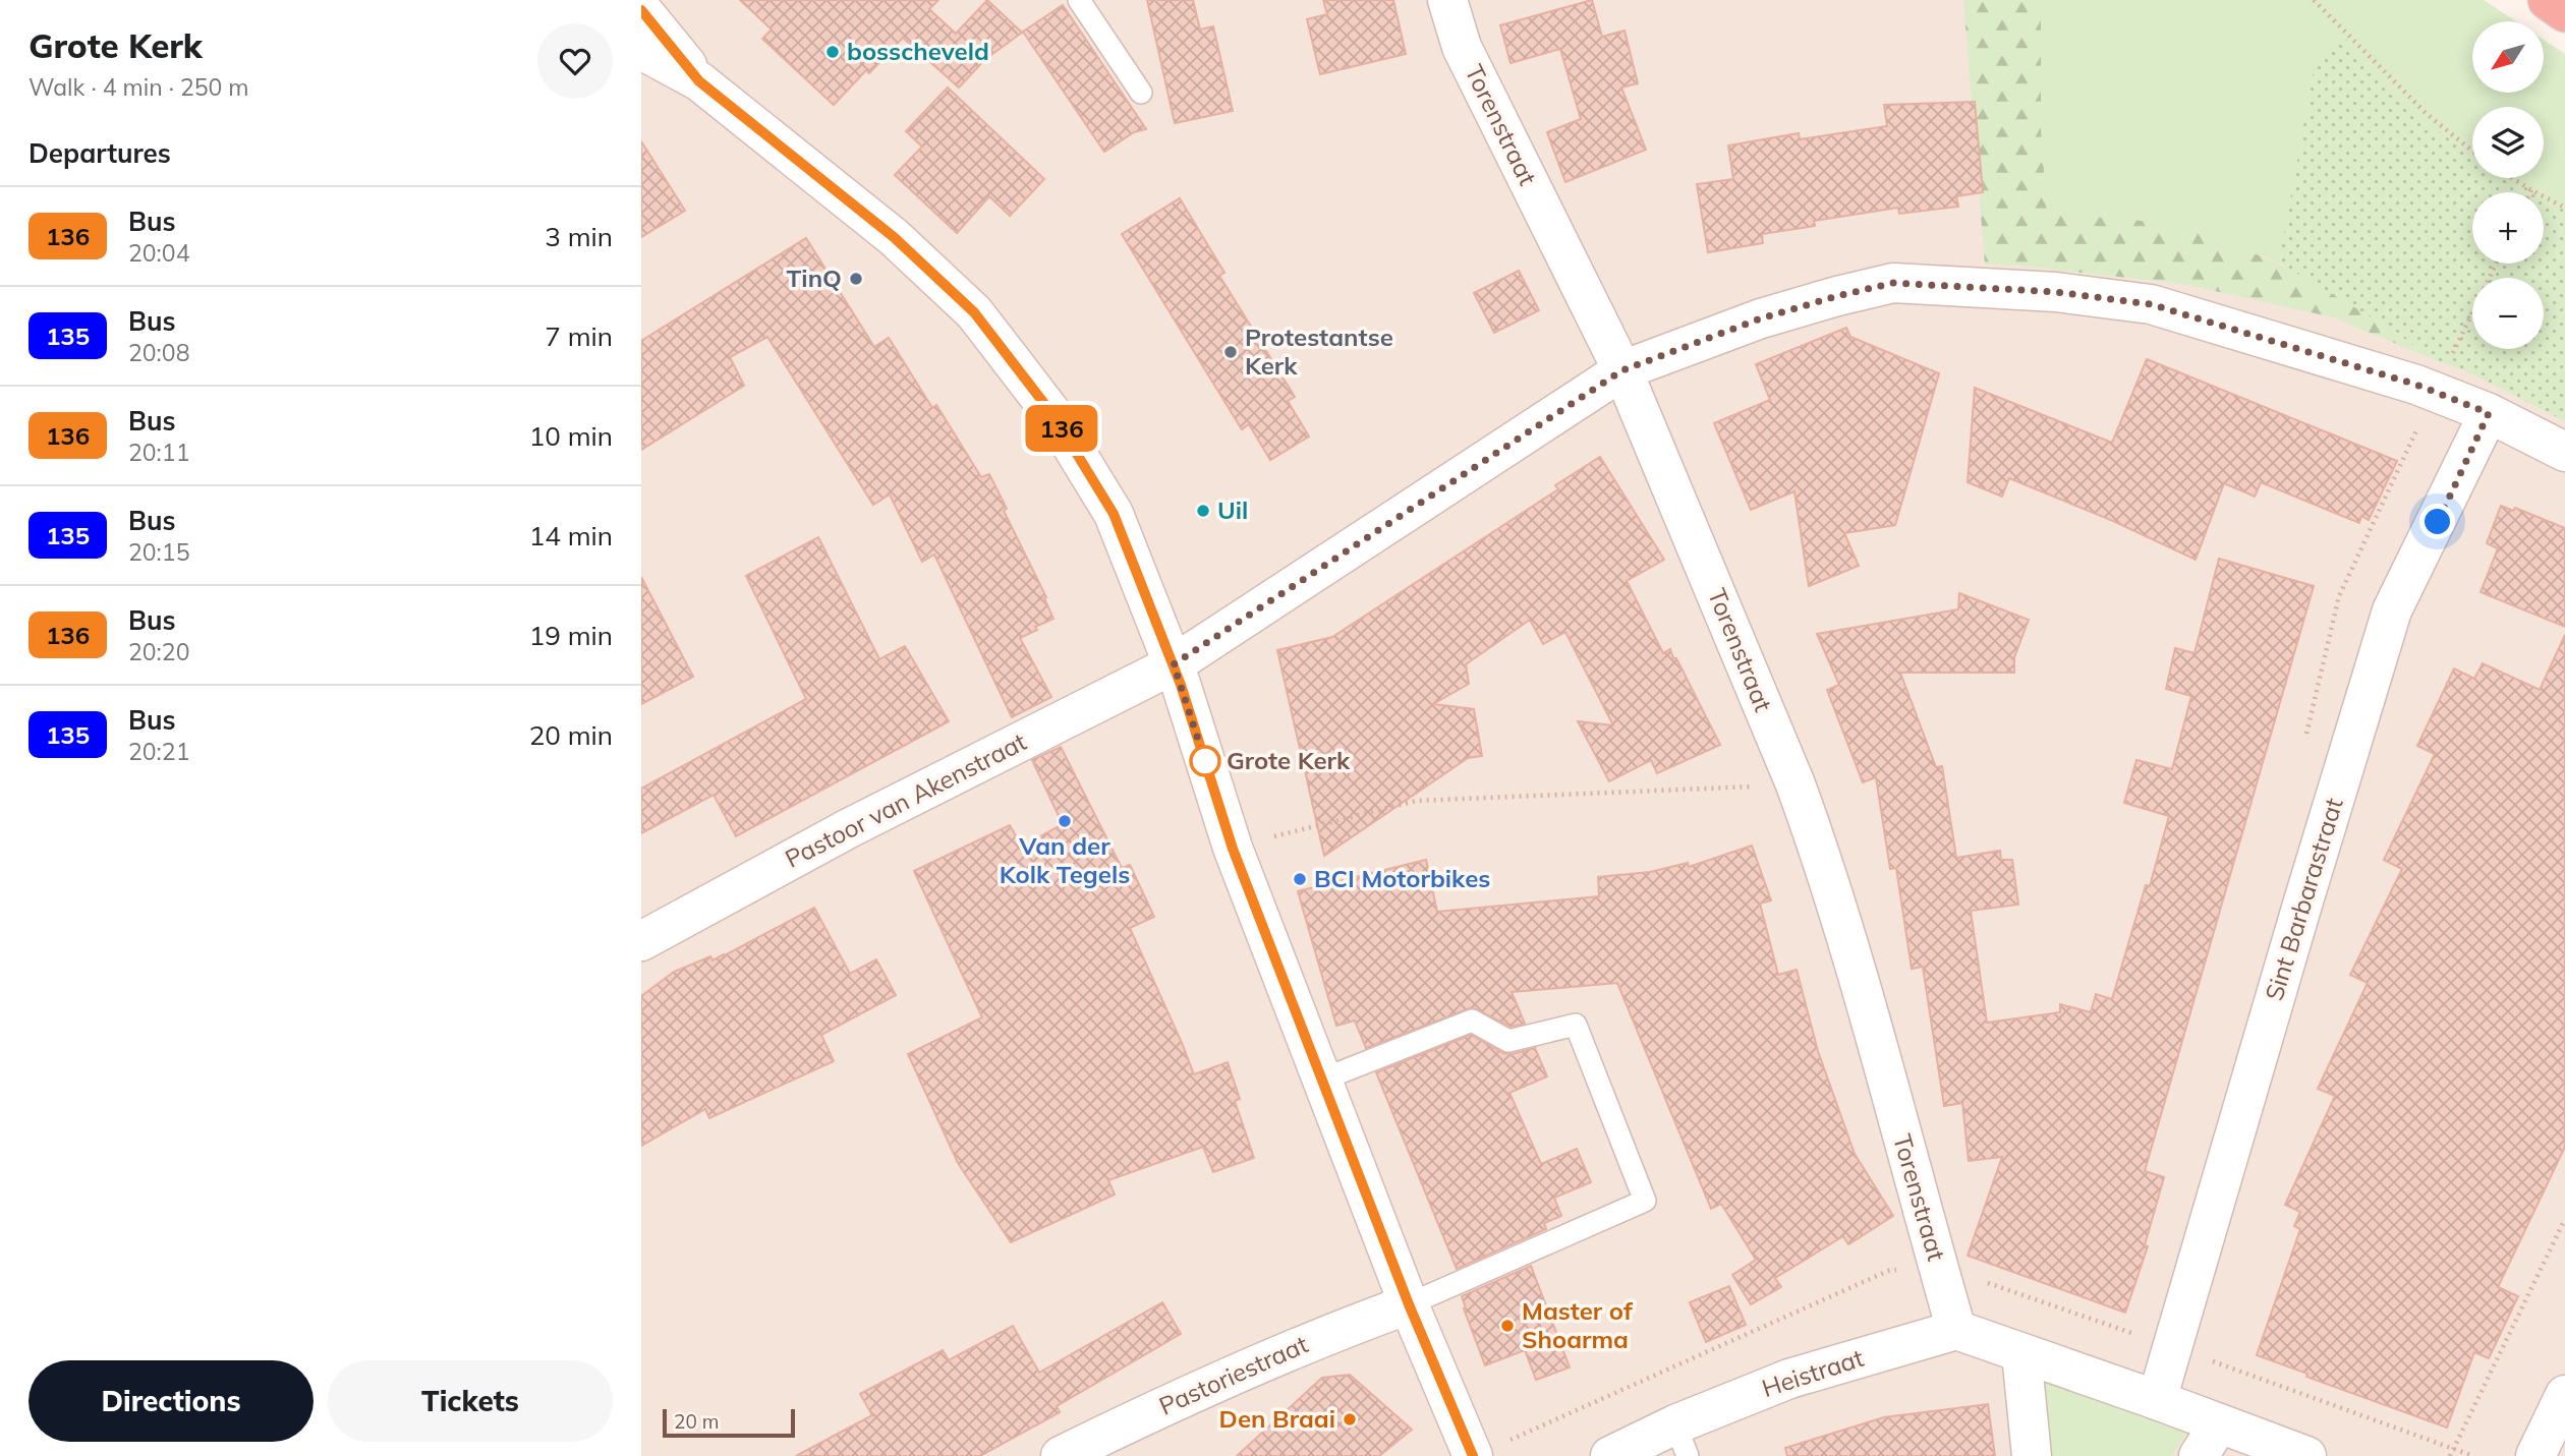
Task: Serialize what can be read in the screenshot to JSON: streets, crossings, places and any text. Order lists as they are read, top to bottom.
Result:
{
  "streets": {
    "street": [
      "Torenstraat",
      "Pastoor van Akenstraat",
      "Sint Barbarastraat",
      "Heistraat",
      "Pastoriestraat"
    ]
  },
  "crossings": [
    ["Torenstraat", "Pastoor van Akenstraat"],
    ["Torenstraat", "Heistraat"],
    ["Pastoor van Akenstraat", "Sint Barbarastraat"]
  ],
  "places": [
    "bosscheveld",
    "TinQ",
    "Protestantse Kerk",
    "Uil",
    "Grote Kerk",
    "Van der Kolk Tegels",
    "BCI Motorbikes",
    "Master of Shoarma",
    "Den Braai"
  ],
  "lines": ["bus line 136"],
  "scale_bar": "20 m",
  "north": "bottom left",
  "page": {
    "heading": [
      ["Grote Kerk", "Walk · 4 min · 250 m"],
      "Departures"
    ],
    "on_map": "136",
    "map_buttons": ["+", "−"],
    "list": [
      {
        "mark": "136",
        "name": "Bus",
        "note": "20:04",
        "value": "3 min"
      },
      {
        "mark": "135",
        "name": "Bus",
        "note": "20:08",
        "value": "7 min"
      },
      {
        "mark": "136",
        "name": "Bus",
        "note": "20:11",
        "value": "10 min"
      },
      {
        "mark": "135",
        "name": "Bus",
        "note": "20:15",
        "value": "14 min"
      },
      {
        "mark": "136",
        "name": "Bus",
        "note": "20:20",
        "value": "19 min"
      },
      {
        "mark": "135",
        "name": "Bus",
        "note": "20:21",
        "value": "20 min"
      }
    ],
    "buttons": ["Directions", "Tickets"],
    "scale": "20 m"
  }
}
